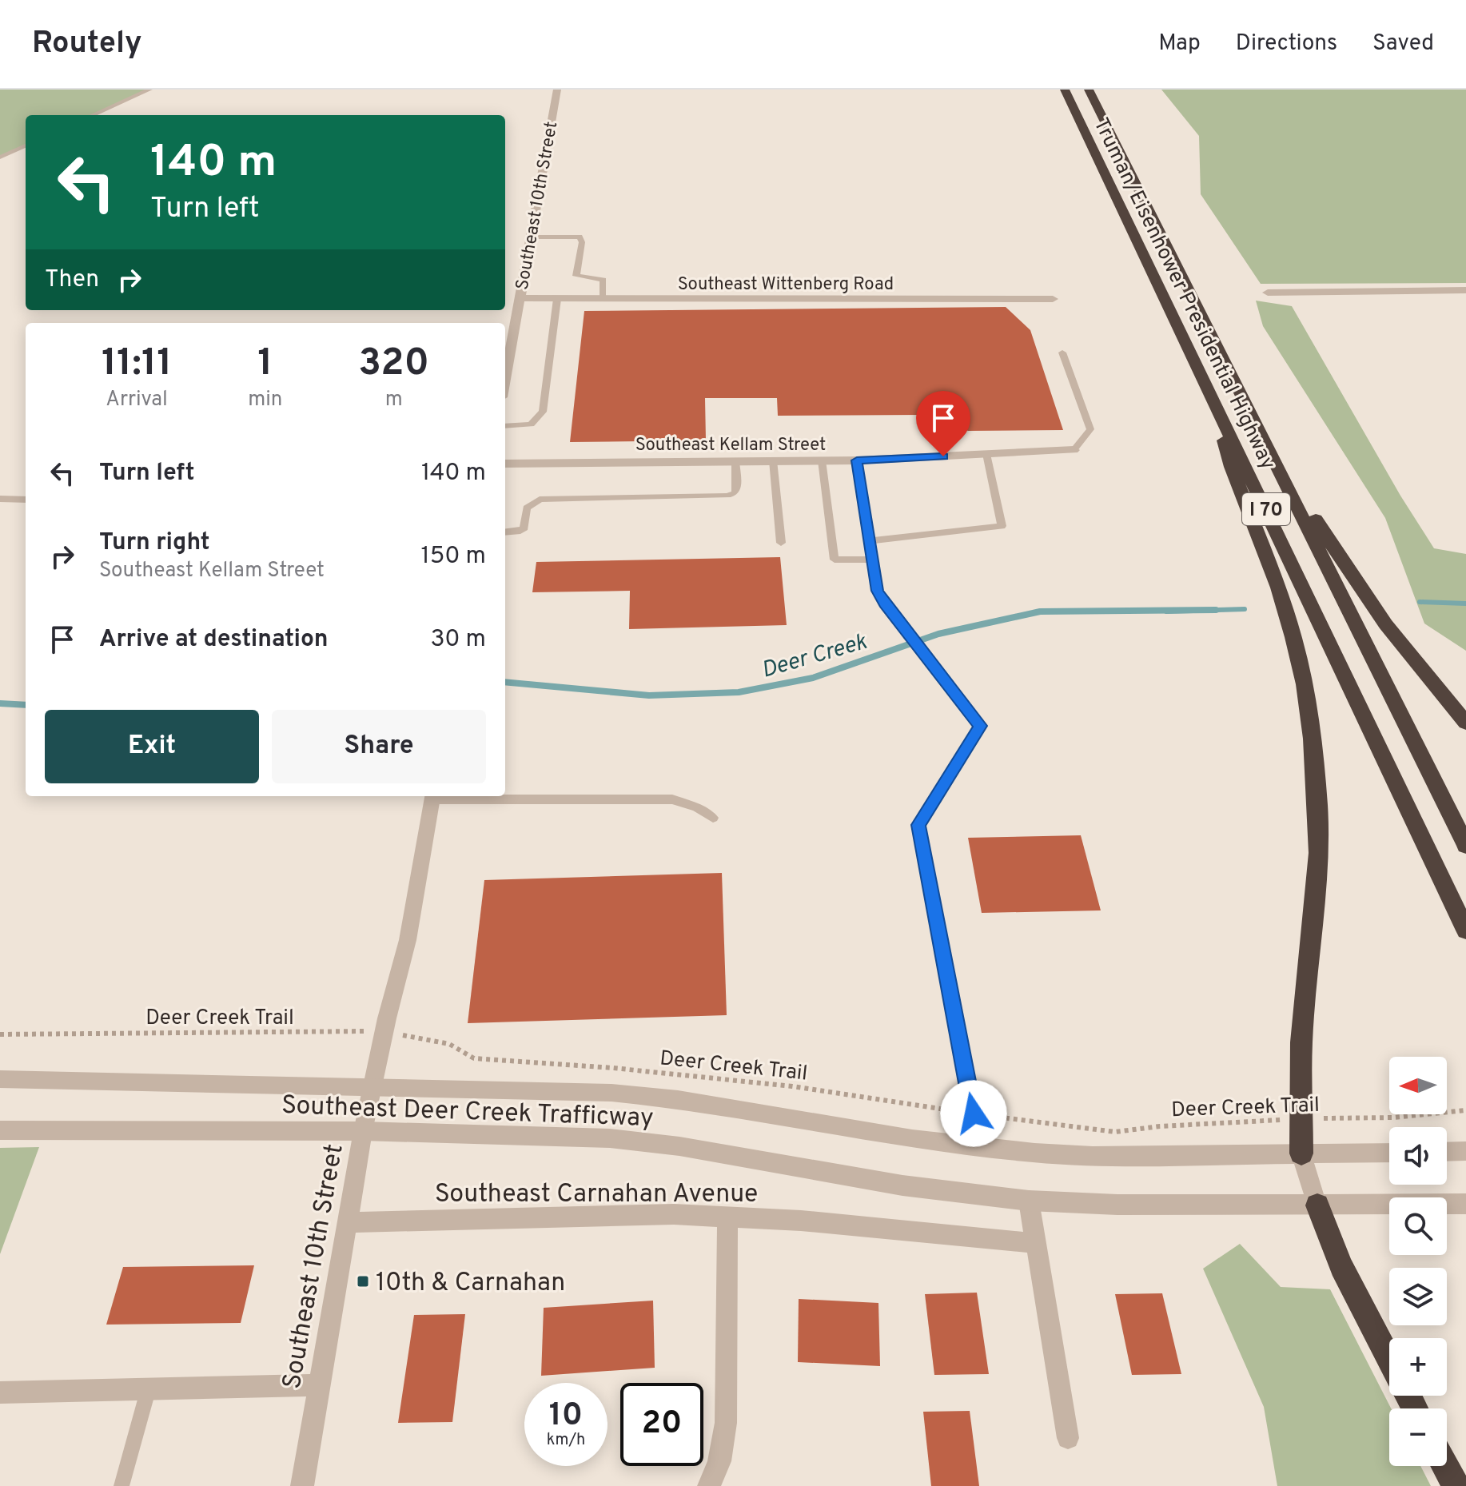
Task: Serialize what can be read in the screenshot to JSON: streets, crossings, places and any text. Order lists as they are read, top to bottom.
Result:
{
  "streets": {
    "highway": ["Truman/Eisenhower Presidential Highway", "I 70"],
    "street": [
      "Southeast 10th Street",
      "Southeast Wittenberg Road",
      "Southeast Kellam Street",
      "Southeast Deer Creek Trafficway",
      "Southeast Carnahan Avenue"
    ],
    "path": ["Deer Creek Trail"]
  },
  "crossings": [
    ["Southeast 10th Street", "Southeast Wittenberg Road"],
    ["Southeast 10th Street", "Deer Creek Trail"],
    ["Southeast 10th Street", "Southeast Deer Creek Trafficway"],
    ["Southeast 10th Street", "Southeast Carnahan Avenue"]
  ],
  "water": ["Deer Creek"],
  "places": {
    "transit": ["10th & Carnahan"]
  },
  "north": "left",
  "page": {
    "header": "Routely",
    "nav": ["Map", "Directions", "Saved"],
    "turn": ["140 m", "Turn left"],
    "then": "Then",
    "eta": [
      "11:11",
      "Arrival",
      "1",
      "min",
      "320",
      "m"
    ],
    "list": [
      {
        "name": "Turn left",
        "value": "140 m"
      },
      {
        "name": "Turn right",
        "note": "Southeast Kellam Street",
        "value": "150 m"
      },
      {
        "name": "Arrive at destination",
        "value": "30 m"
      }
    ],
    "buttons": ["Exit", "Share"],
    "map_buttons": ["+", "−"],
    "speed": "10 km/h",
    "limit": "20"
  }
}
